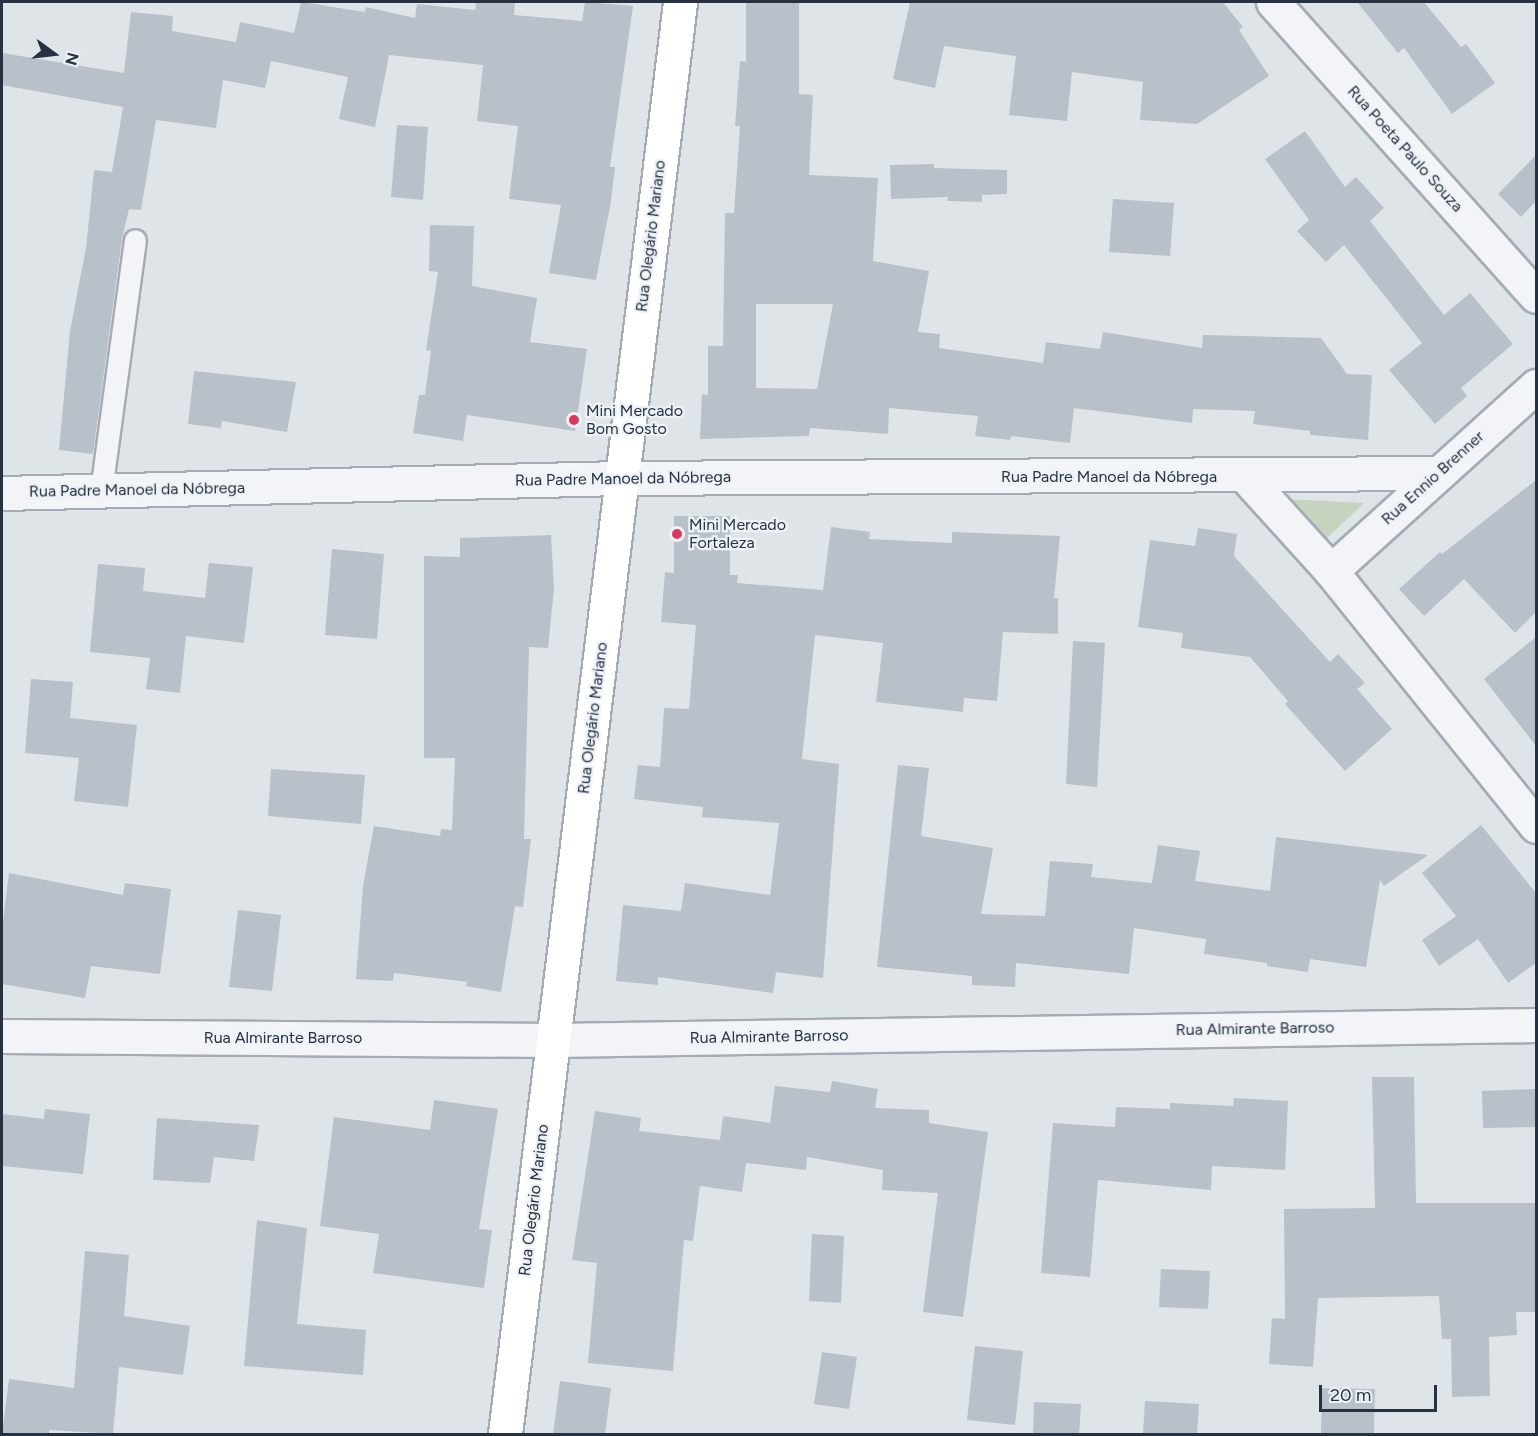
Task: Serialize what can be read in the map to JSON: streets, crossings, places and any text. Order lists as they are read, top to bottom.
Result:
{
  "streets": {
    "street": [
      "Rua Poeta Paulo Souza",
      "Rua Olegário Mariano",
      "Rua Padre Manoel da Nóbrega",
      "Rua Ennio Brenner",
      "Rua Almirante Barroso"
    ]
  },
  "crossings": [
    ["Rua Olegário Mariano", "Rua Padre Manoel da Nóbrega"],
    ["Rua Olegário Mariano", "Rua Almirante Barroso"],
    ["Rua Padre Manoel da Nóbrega", "Rua Ennio Brenner"]
  ],
  "places": ["Mini Mercado Bom Gosto", "Mini Mercado Fortaleza"],
  "scale_bar": "20 m",
  "north": "right"
}
